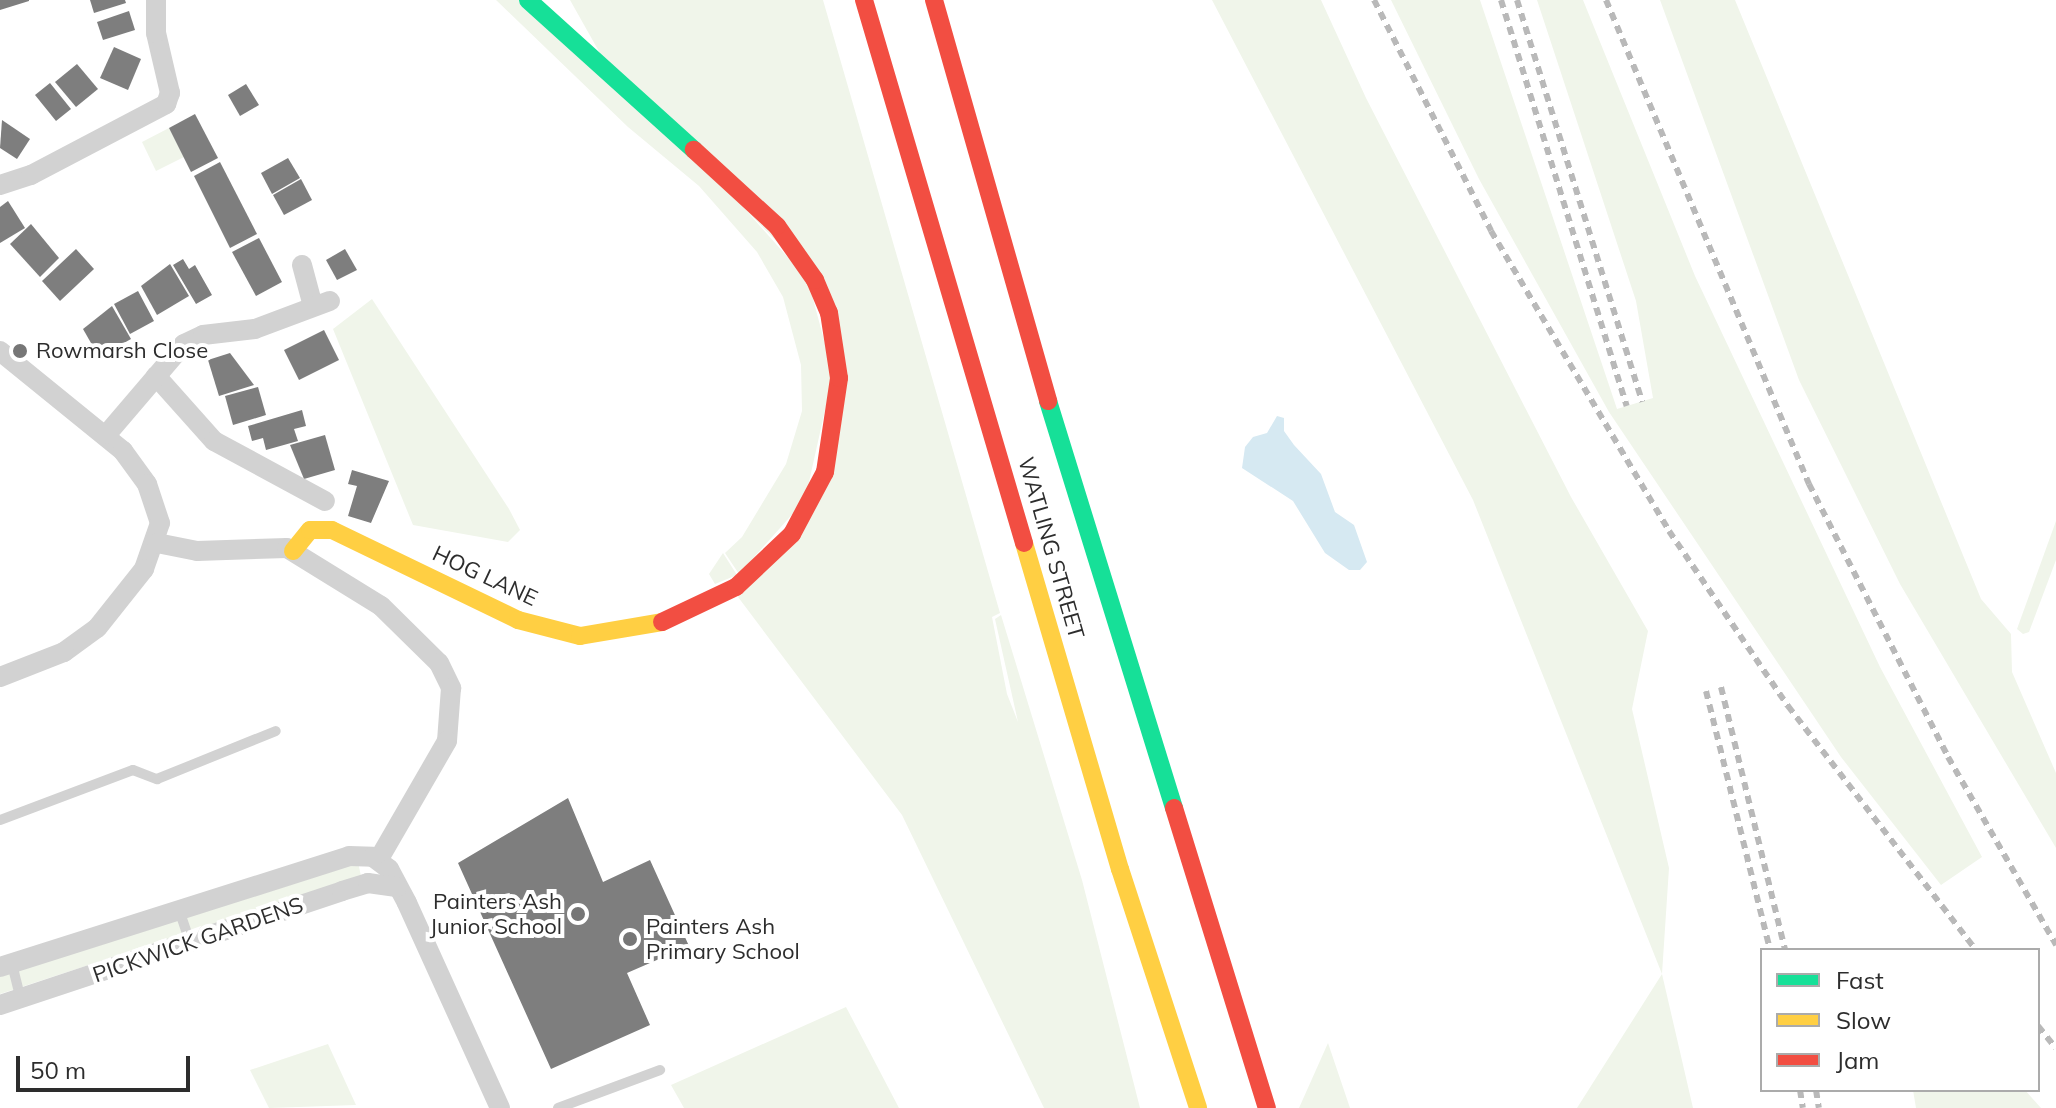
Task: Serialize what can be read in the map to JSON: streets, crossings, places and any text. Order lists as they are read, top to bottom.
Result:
{
  "streets": {
    "main road": ["WATLING STREET", "HOG LANE"],
    "street": ["PICKWICK GARDENS"]
  },
  "places": ["Rowmarsh Close", "Painters Ash Junior School", "Painters Ash Primary School"],
  "legend": ["Fast", "Slow", "Jam"],
  "scale_bar": "50 m"
}
